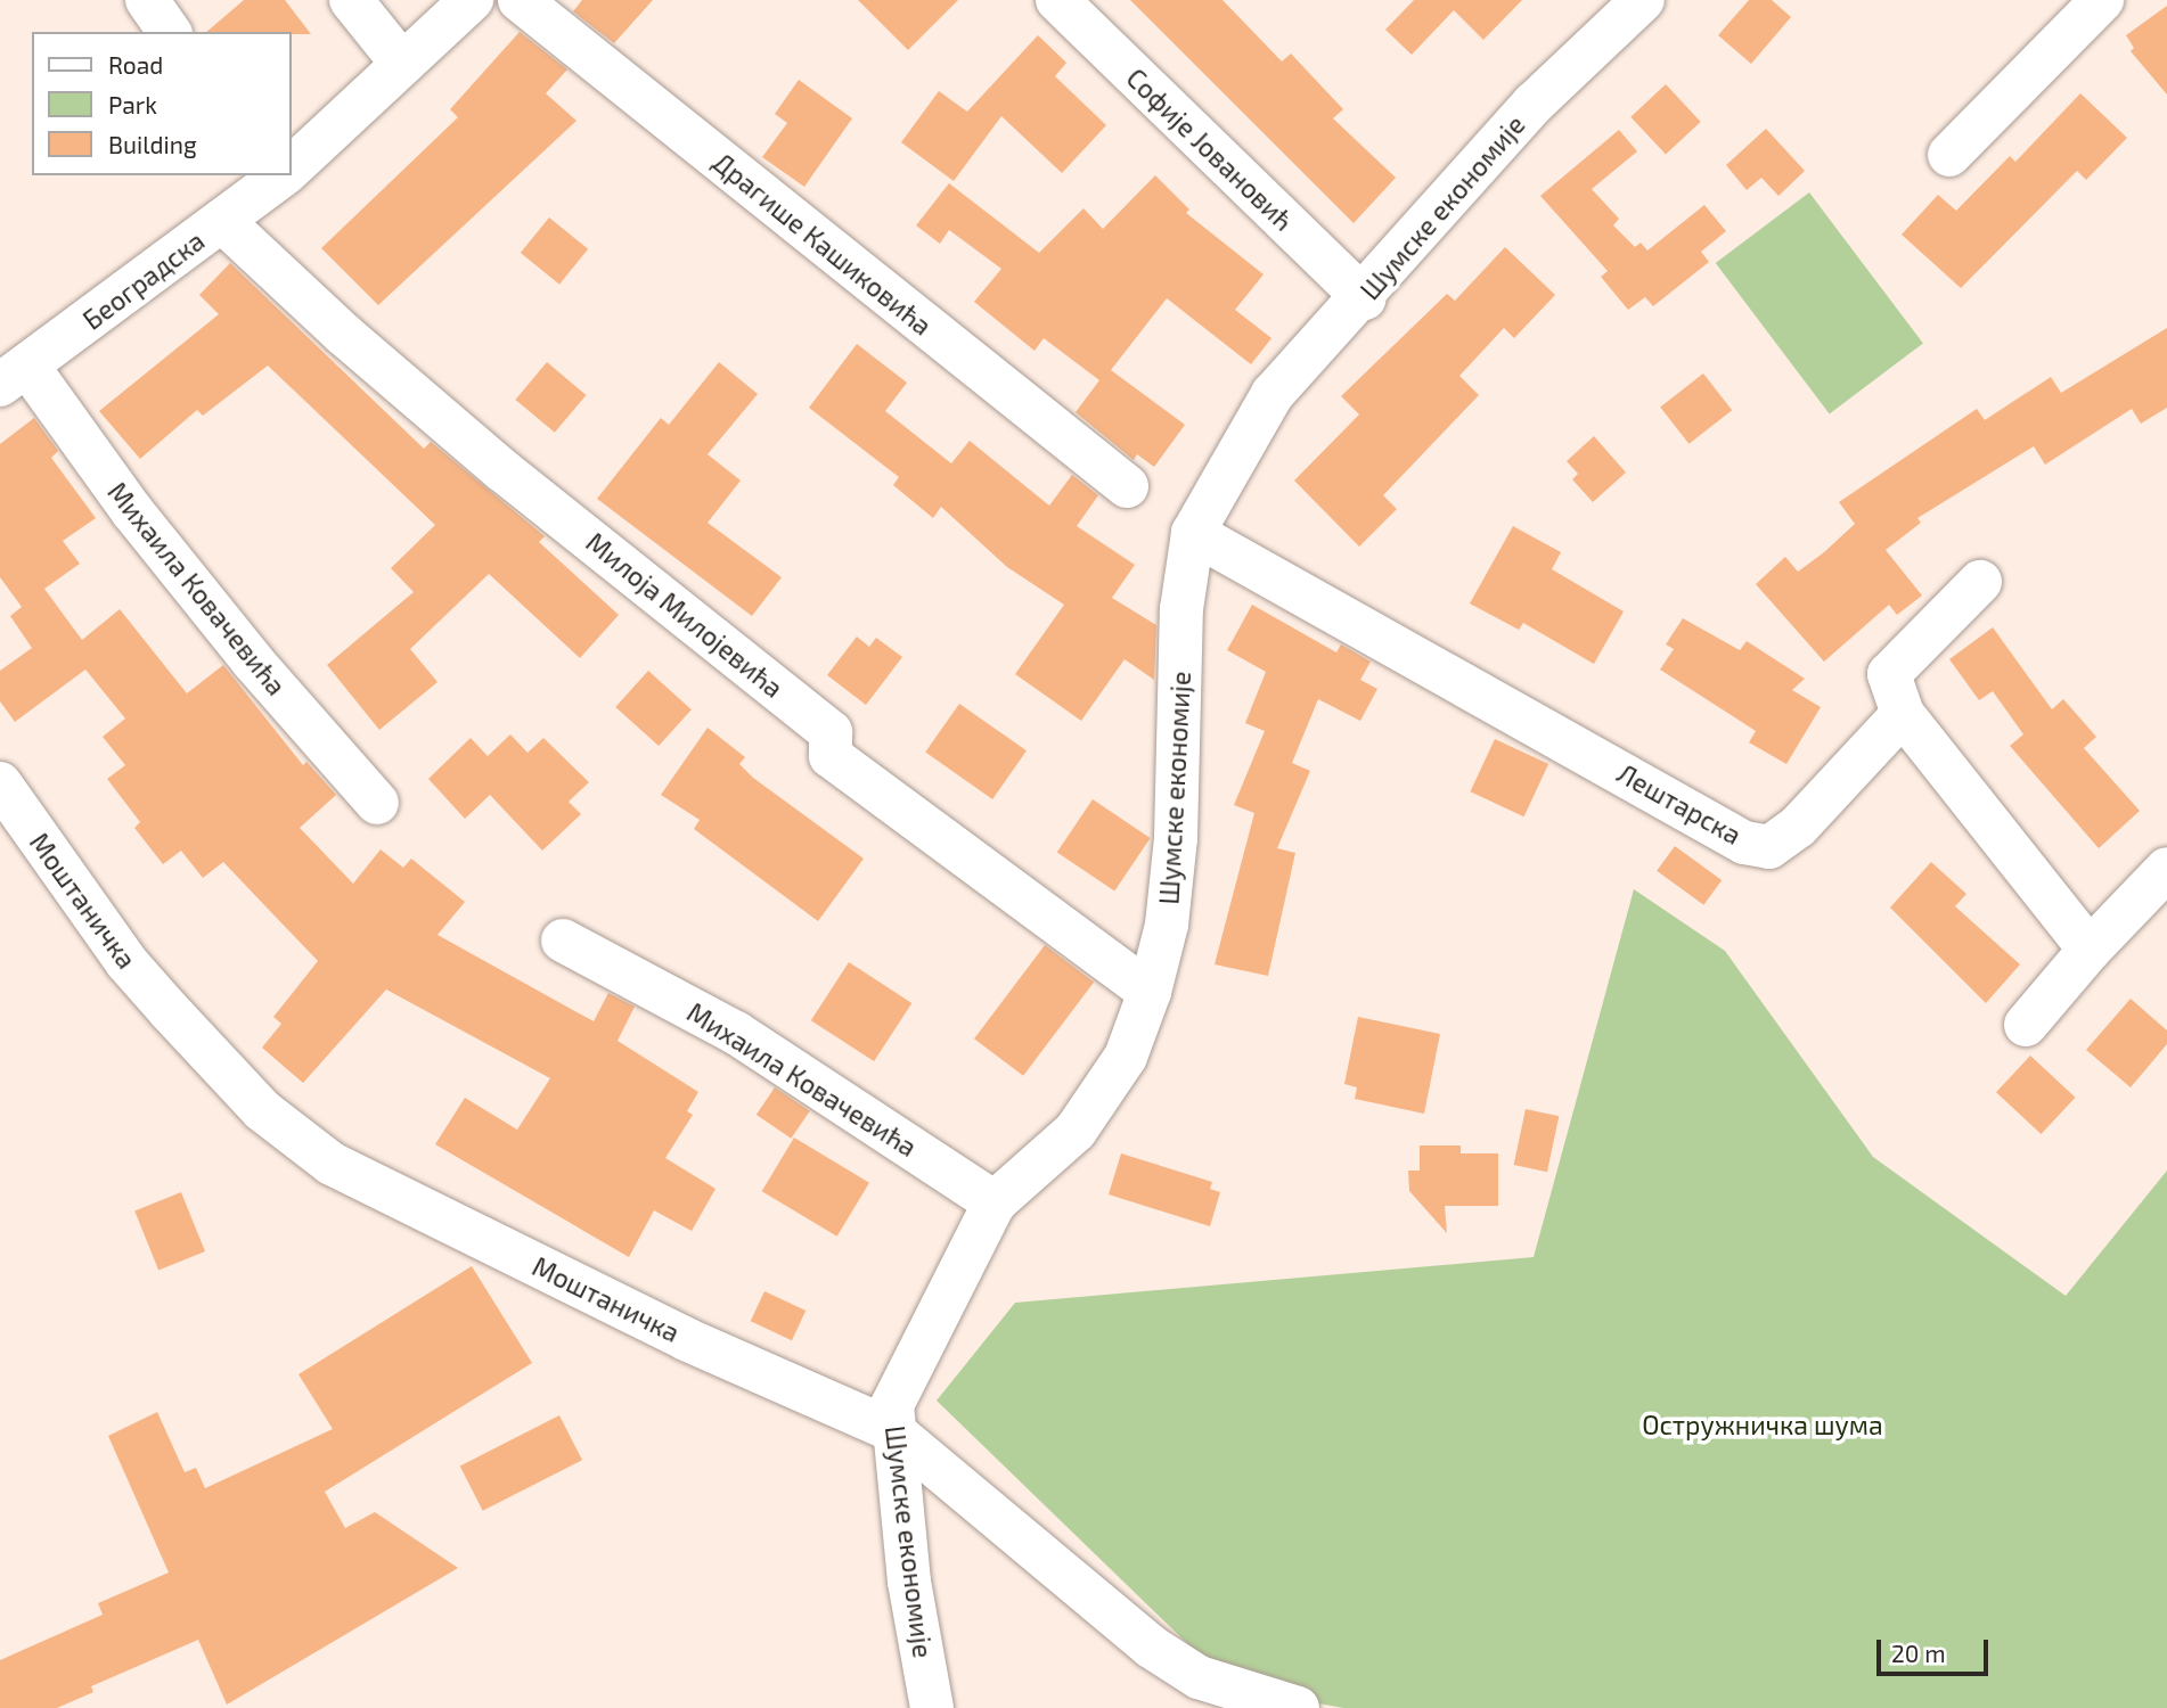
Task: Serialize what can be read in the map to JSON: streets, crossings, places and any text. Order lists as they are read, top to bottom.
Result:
{
  "streets": {
    "street": [
      "Софије Јовановић",
      "Шумске економије",
      "Драгише Кашиковића",
      "Београдска",
      "Михаила Ковачевића",
      "Милоја Милојевића",
      "Лештарска",
      "Моштаничка"
    ]
  },
  "crossings": [
    ["Софије Јовановић", "Шумске економије"],
    ["Шумске економије", "Михаила Ковачевића"],
    ["Шумске економије", "Милоја Милојевића"],
    ["Шумске економије", "Лештарска"],
    ["Шумске економије", "Моштаничка"],
    ["Београдска", "Михаила Ковачевића"],
    ["Београдска", "Милоја Милојевића"]
  ],
  "parks": ["Остружничка шума"],
  "legend": ["Road", "Park", "Building"],
  "scale_bar": "20 m"
}
